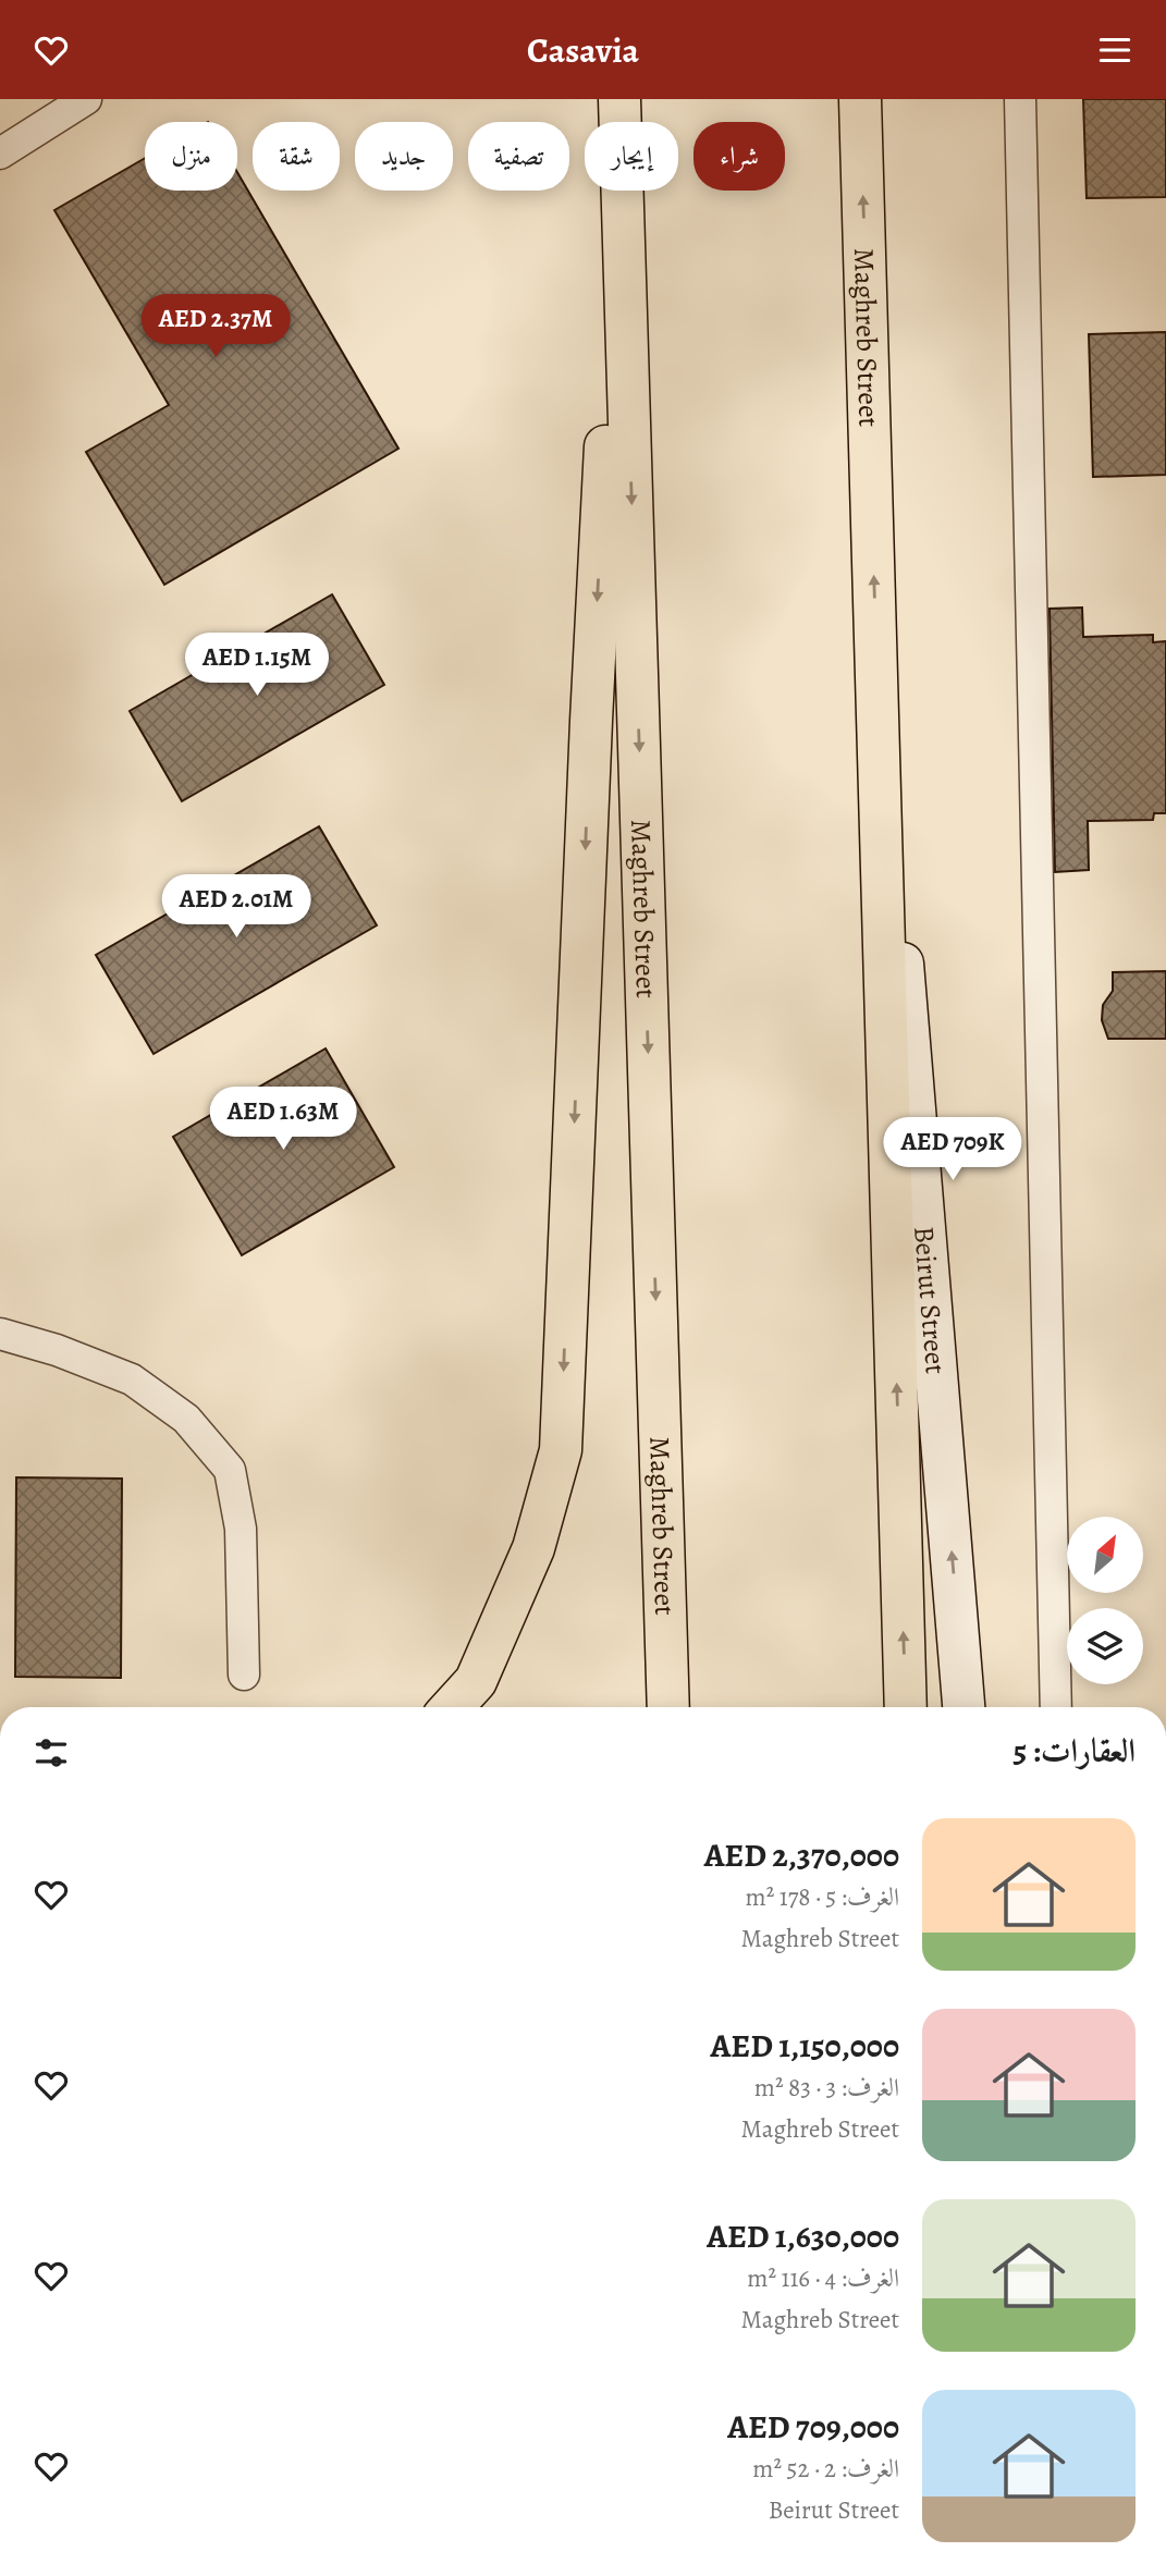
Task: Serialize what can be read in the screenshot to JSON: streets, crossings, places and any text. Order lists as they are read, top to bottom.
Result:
{
  "streets": {
    "highway": ["Maghreb Street"],
    "main road": ["Beirut Street"]
  },
  "crossings": [
    ["Maghreb Street", "Beirut Street"]
  ],
  "one_way": ["Beirut Street"],
  "north": "top right",
  "page": {
    "header": "Casavia",
    "chip": [
      "شراء",
      "إيجار",
      "تصفية",
      "جديد",
      "شقة",
      "منزل"
    ],
    "price": [
      "AED 2.37M",
      "AED 1.15M",
      "AED 2.01M",
      "AED 1.63M",
      "AED 709K"
    ],
    "heading": "العقارات: 5",
    "list": [
      {
        "name": "AED 2,370,000",
        "note": "الغرف: 5 · 178 m² · Maghreb Street"
      },
      {
        "name": "AED 1,150,000",
        "note": "الغرف: 3 · 83 m² · Maghreb Street"
      },
      {
        "name": "AED 1,630,000",
        "note": "الغرف: 4 · 116 m² · Maghreb Street"
      },
      {
        "name": "AED 709,000",
        "note": "الغرف: 2 · 52 m² · Beirut Street"
      }
    ]
  }
}
